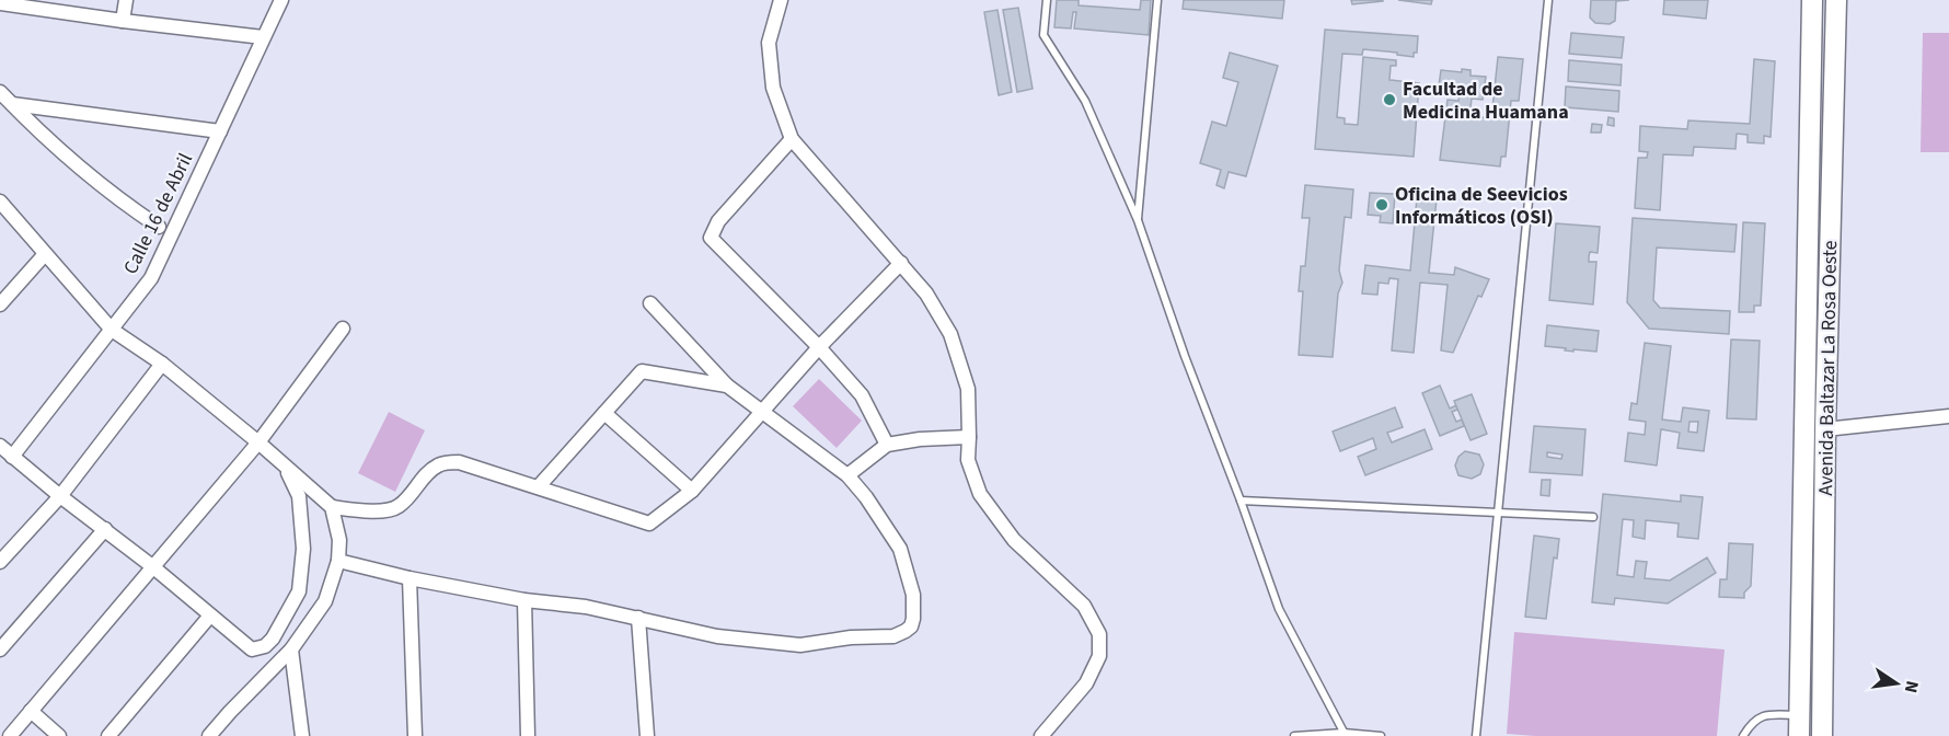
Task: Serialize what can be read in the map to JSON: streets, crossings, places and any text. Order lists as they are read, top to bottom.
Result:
{
  "streets": {
    "street": ["Calle 16 de Abril", "Avenida Baltazar La Rosa Oeste"]
  },
  "places": ["Facultad de Medicina Huamana", "Oficina de Seevicios Informáticos (OSI)"],
  "north": "right"
}
